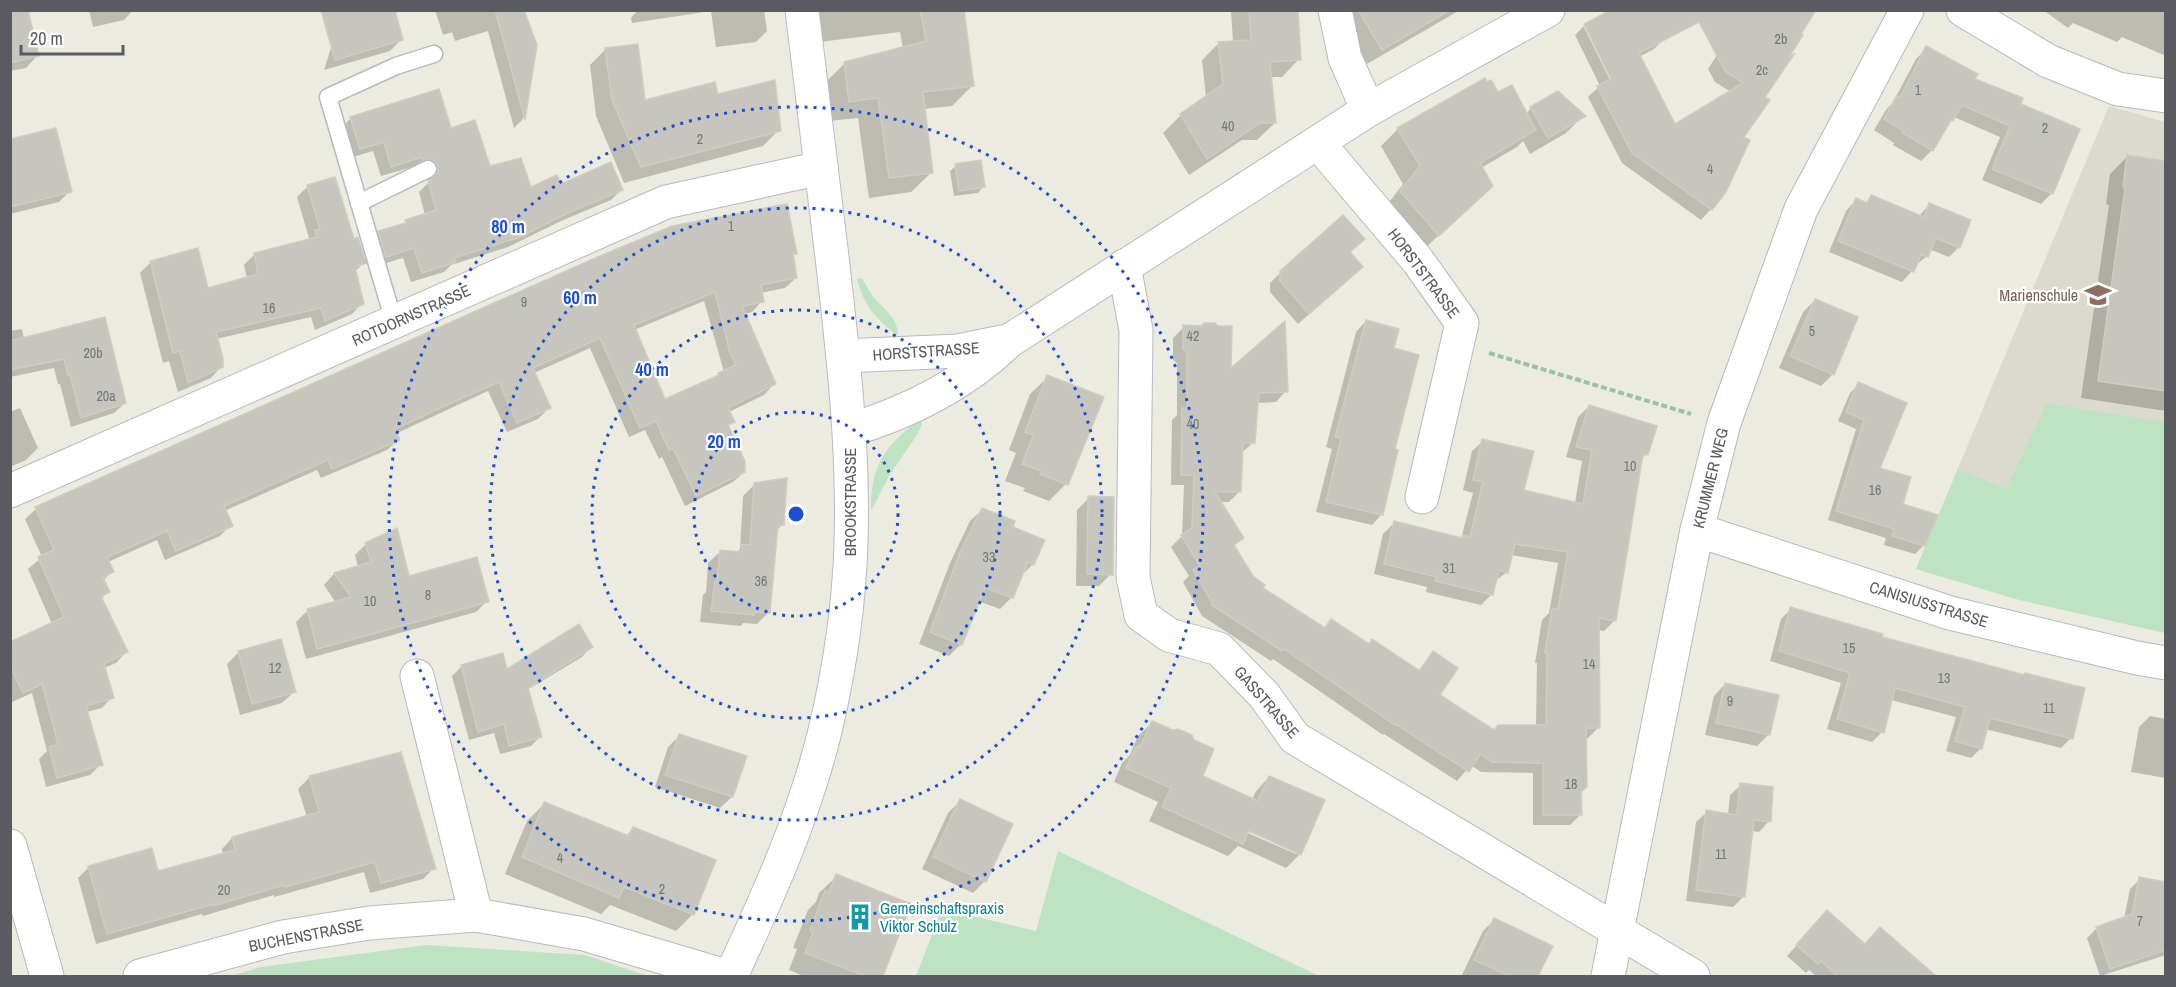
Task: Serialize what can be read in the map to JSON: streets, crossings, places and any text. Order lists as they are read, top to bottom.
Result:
{
  "streets": {
    "street": [
      "HORSTSTRASSE",
      "ROTDORNSTRASSE",
      "KRUMMER WEG",
      "BROOKSTRASSE",
      "CANISIUSSTRASSE",
      "GASSTRASSE",
      "BUCHENSTRASSE"
    ]
  },
  "crossings": [
    ["HORSTSTRASSE", "BROOKSTRASSE"],
    ["HORSTSTRASSE", "GASSTRASSE"],
    ["ROTDORNSTRASSE", "BROOKSTRASSE"],
    ["KRUMMER WEG", "CANISIUSSTRASSE"],
    ["KRUMMER WEG", "GASSTRASSE"]
  ],
  "places": {
    "school or university": ["Marienschule"],
    "building": ["Gemeinschaftspraxis Viktor Schulz"]
  },
  "house_numbers": [
    "2b",
    "2c",
    "1",
    "40",
    "2",
    "2",
    "4",
    "1",
    "9",
    "16",
    "5",
    "42",
    "20b",
    "20a",
    "40",
    "10",
    "16",
    "33",
    "31",
    "36",
    "8",
    "10",
    "15",
    "14",
    "12",
    "13",
    "9",
    "11",
    "18",
    "11",
    "4",
    "2",
    "20",
    "7"
  ],
  "scale_bar": "20 m",
  "rings": [
    "80 m",
    "60 m",
    "40 m",
    "20 m"
  ]
}
